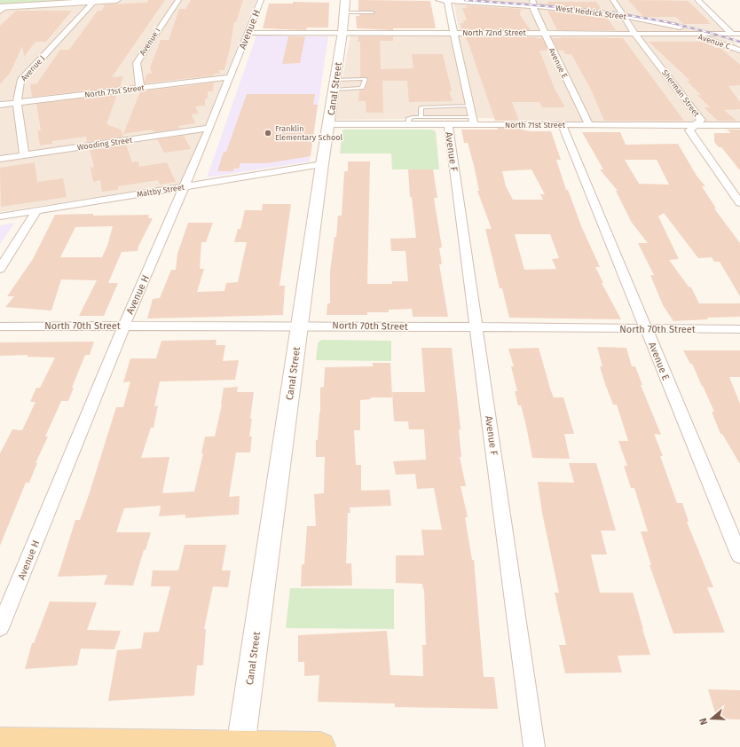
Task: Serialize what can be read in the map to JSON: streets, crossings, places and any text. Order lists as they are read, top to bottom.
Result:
{
  "streets": {
    "street": [
      "West Hedrick Street",
      "Avenue H",
      "North 72nd Street",
      "Avenue I",
      "Avenue C",
      "Avenue E",
      "Avenue J",
      "Canal Street",
      "North 71st Street",
      "Sherman Street",
      "Wooding Street",
      "Avenue F",
      "Maltby Street",
      "North 70th Street"
    ]
  },
  "crossings": [
    ["West Hedrick Street", "North 72nd Street"],
    ["West Hedrick Street", "Avenue E"],
    ["West Hedrick Street", "Sherman Street"],
    ["Avenue H", "North 72nd Street"],
    ["Avenue H", "North 71st Street"],
    ["Avenue H", "Wooding Street"],
    ["Avenue H", "Maltby Street"],
    ["Avenue H", "North 70th Street"],
    ["North 72nd Street", "Avenue C"],
    ["North 72nd Street", "Avenue E"],
    ["North 72nd Street", "Canal Street"],
    ["North 72nd Street", "Sherman Street"],
    ["Avenue I", "North 71st Street"],
    ["Avenue E", "North 71st Street"],
    ["Avenue E", "North 70th Street"],
    ["Avenue J", "North 71st Street"],
    ["Avenue J", "Wooding Street"],
    ["Canal Street", "North 71st Street"],
    ["Canal Street", "Maltby Street"],
    ["Canal Street", "North 70th Street"],
    ["North 71st Street", "Sherman Street"],
    ["North 71st Street", "Avenue F"],
    ["Avenue F", "North 70th Street"]
  ],
  "places": ["Franklin Elementary School"],
  "north": "left"
}
